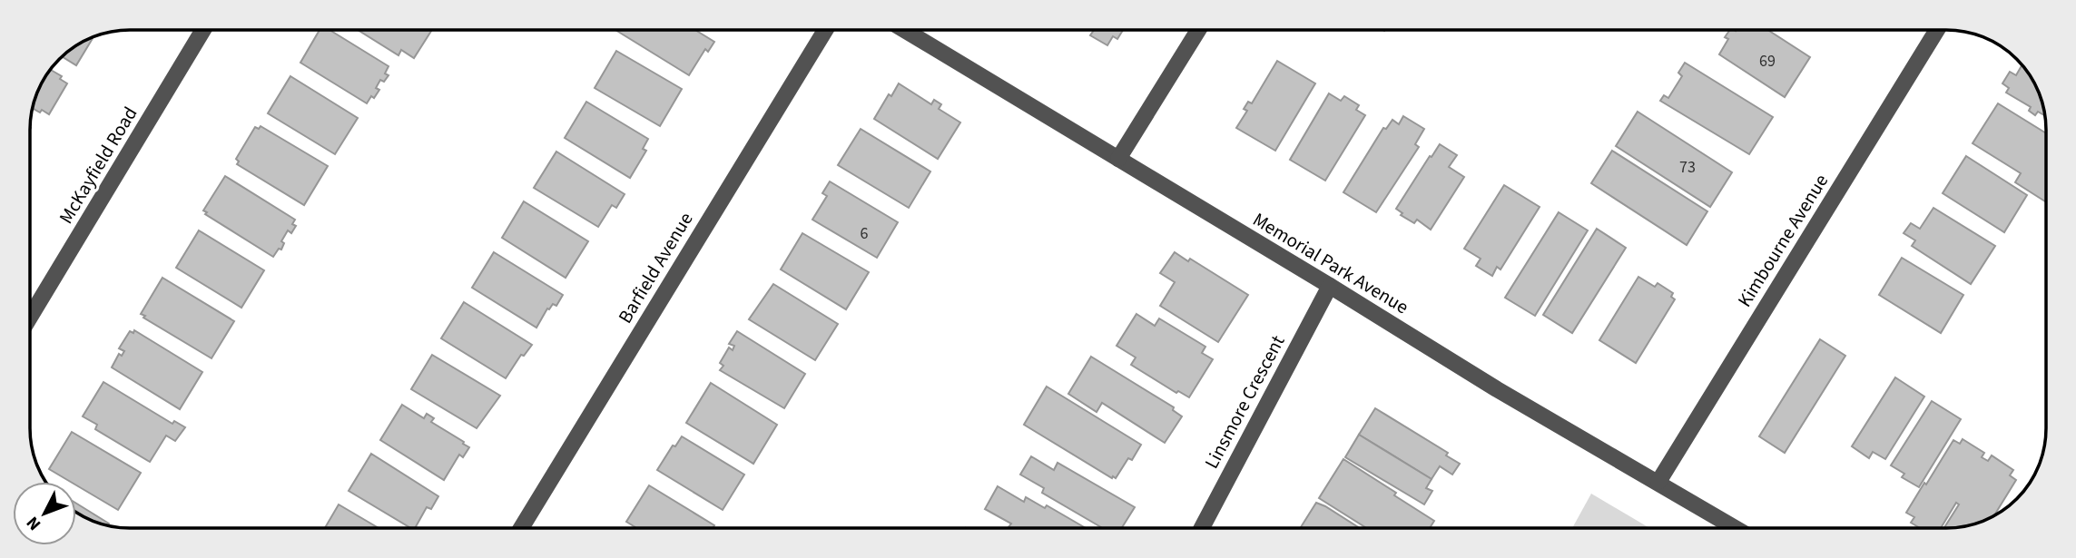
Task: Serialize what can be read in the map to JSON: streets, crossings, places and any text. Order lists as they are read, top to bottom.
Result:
{
  "streets": {
    "street": [
      "McKayfield Road",
      "Kimbourne Avenue",
      "Memorial Park Avenue",
      "Barfield Avenue",
      "Linsmore Crescent"
    ]
  },
  "crossings": [
    ["Kimbourne Avenue", "Memorial Park Avenue"],
    ["Memorial Park Avenue", "Linsmore Crescent"]
  ],
  "house_numbers": ["69", "73", "6"],
  "north": "bottom left"
}
